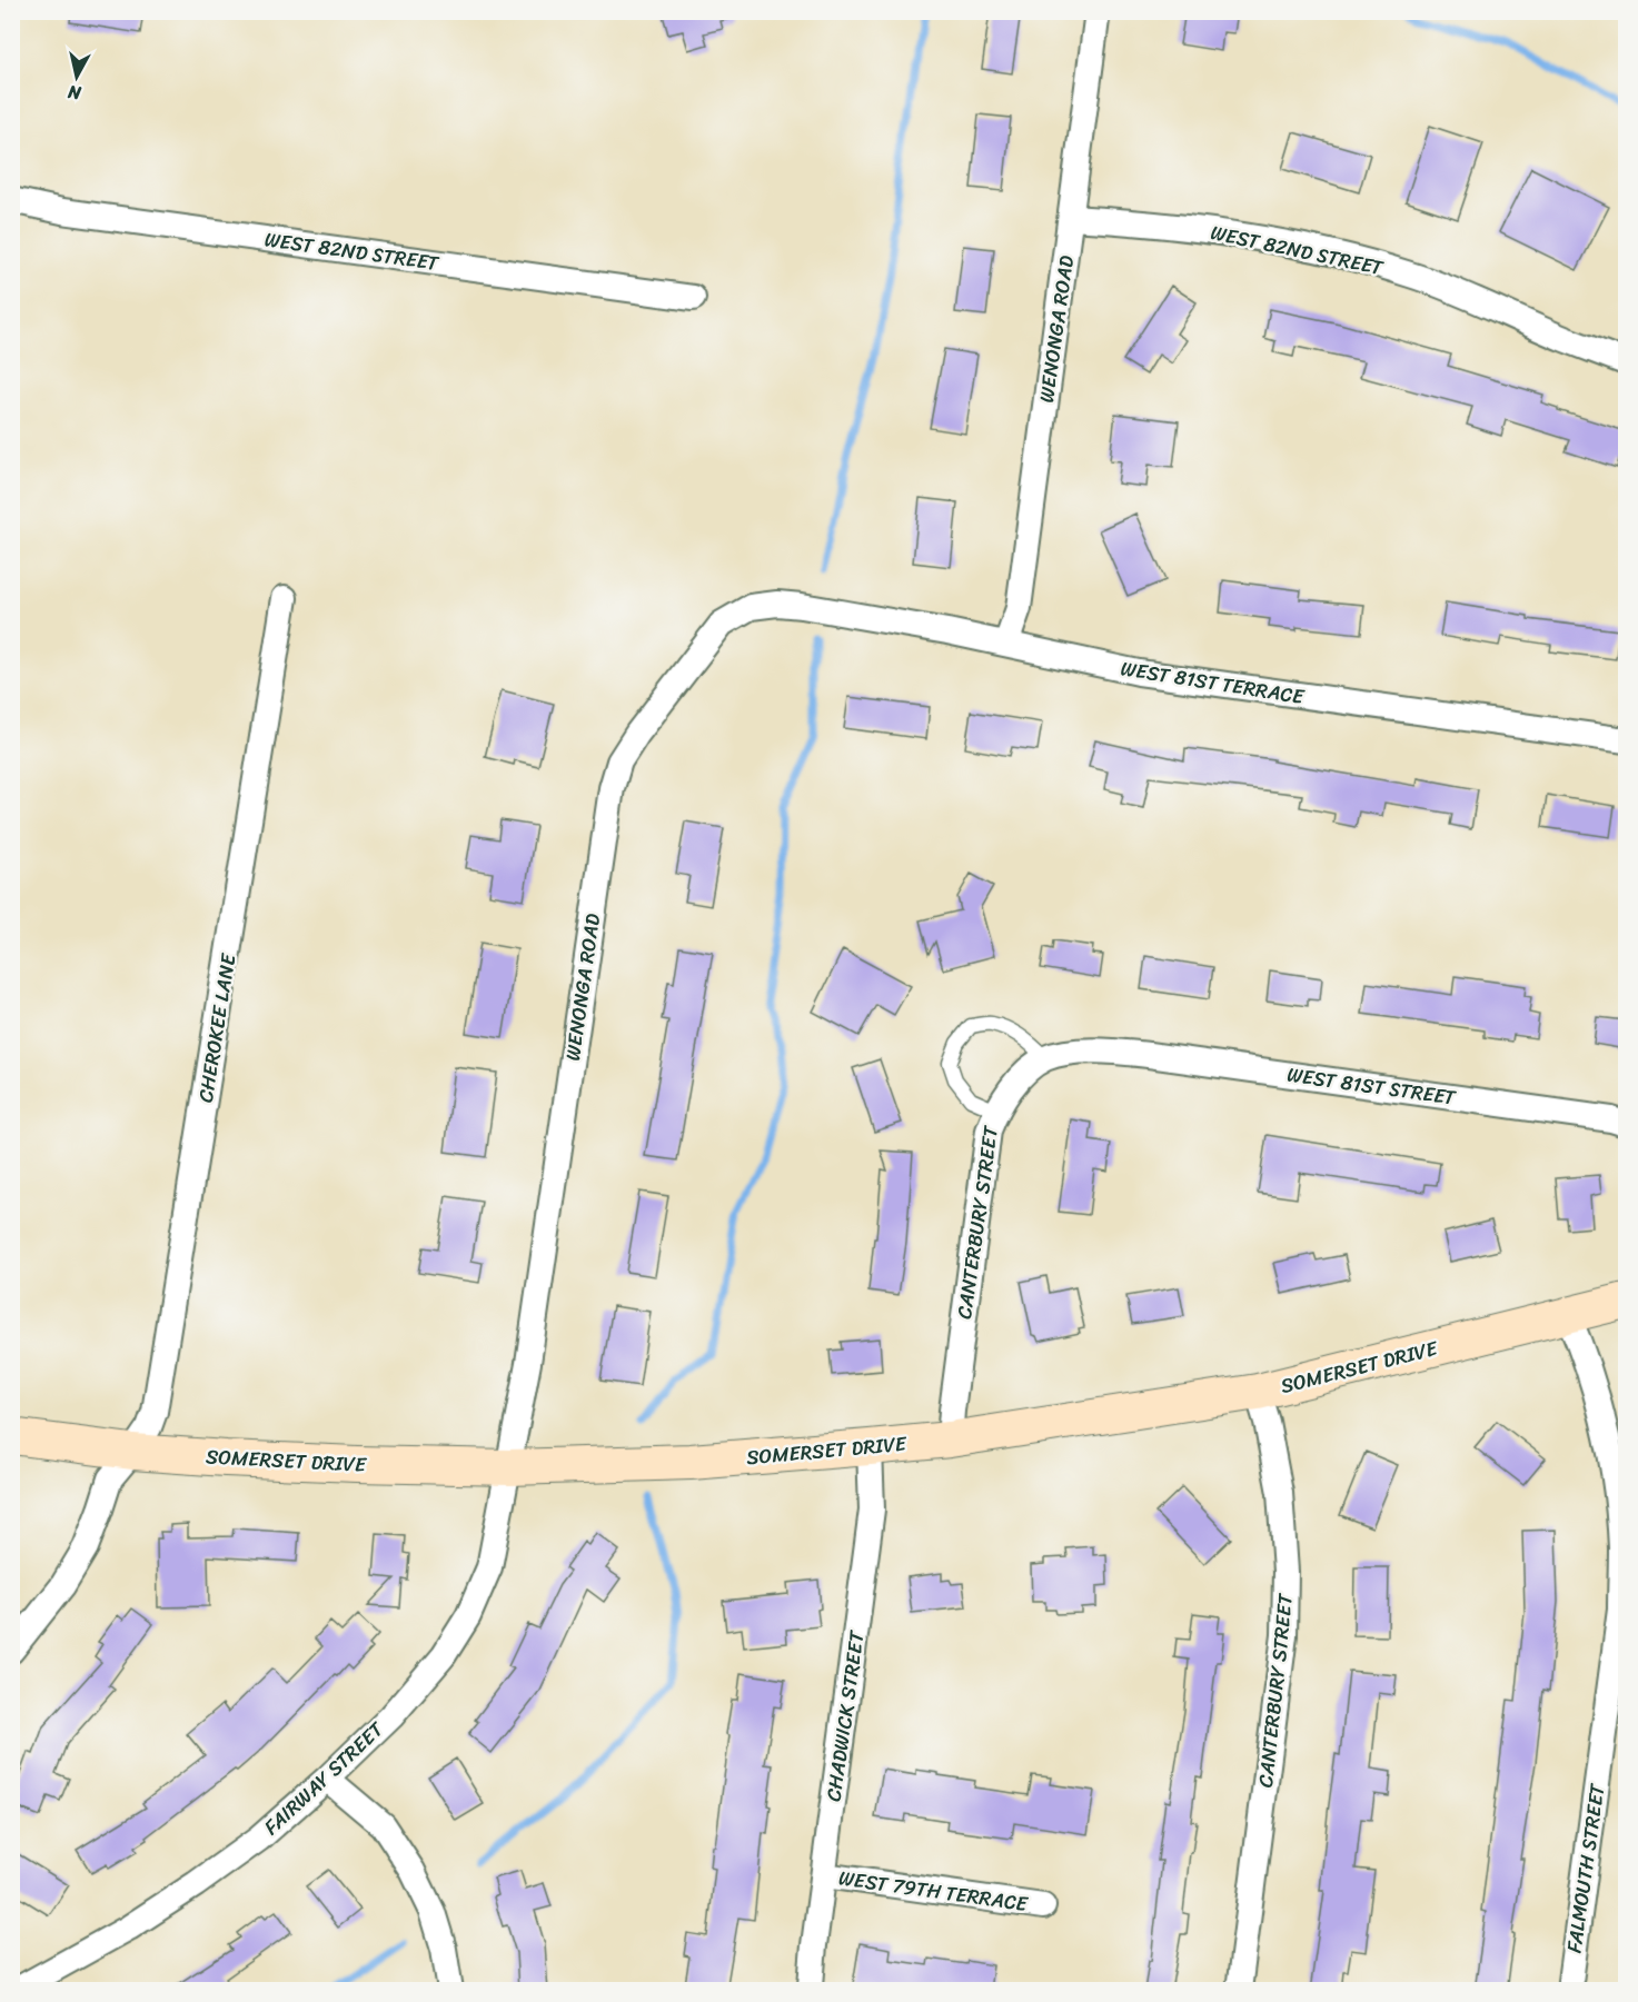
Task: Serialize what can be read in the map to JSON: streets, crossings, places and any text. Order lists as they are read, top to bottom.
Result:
{
  "streets": {
    "street": [
      "WEST 82ND STREET",
      "WENONGA ROAD",
      "WEST 81ST TERRACE",
      "CHEROKEE LANE",
      "WEST 81ST STREET",
      "CANTERBURY STREET",
      "SOMERSET DRIVE",
      "CHADWICK STREET",
      "FAIRWAY STREET",
      "FALMOUTH STREET",
      "WEST 79TH TERRACE"
    ]
  },
  "crossings": [
    ["WEST 82ND STREET", "WENONGA ROAD"],
    ["WENONGA ROAD", "WEST 81ST TERRACE"],
    ["WENONGA ROAD", "SOMERSET DRIVE"],
    ["WENONGA ROAD", "FAIRWAY STREET"],
    ["CHEROKEE LANE", "SOMERSET DRIVE"],
    ["WEST 81ST STREET", "CANTERBURY STREET"],
    ["CANTERBURY STREET", "SOMERSET DRIVE"],
    ["SOMERSET DRIVE", "CHADWICK STREET"],
    ["SOMERSET DRIVE", "FAIRWAY STREET"],
    ["SOMERSET DRIVE", "FALMOUTH STREET"],
    ["CHADWICK STREET", "WEST 79TH TERRACE"]
  ],
  "north": "bottom"
}
